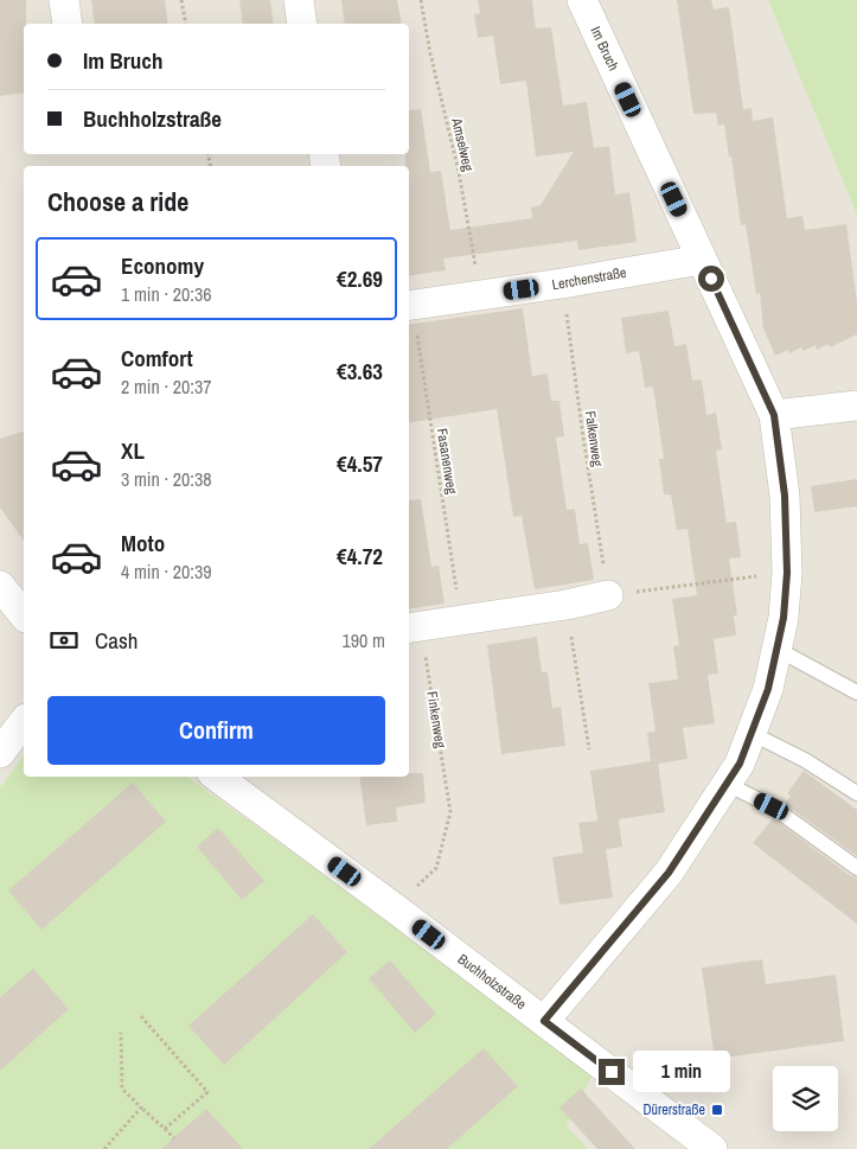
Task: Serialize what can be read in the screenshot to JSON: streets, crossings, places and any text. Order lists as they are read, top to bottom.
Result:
{
  "streets": {
    "street": ["Im Bruch", "Lerchenstraße", "Buchholzstraße"],
    "path": [
      "Amselweg",
      "Falkenweg",
      "Fasanenweg",
      "Finkenweg"
    ]
  },
  "crossings": [
    ["Im Bruch", "Lerchenstraße"],
    ["Im Bruch", "Buchholzstraße"],
    ["Amselweg", "Lerchenstraße"],
    ["Lerchenstraße", "Falkenweg"],
    ["Lerchenstraße", "Fasanenweg"],
    ["Finkenweg", "Buchholzstraße"]
  ],
  "places": {
    "transit": ["Dürerstraße"]
  },
  "page": {
    "banner": ["Im Bruch", "Buchholzstraße"],
    "heading": "Choose a ride",
    "list": [
      {
        "name": "Economy",
        "note": "1 min · 20:36",
        "value": "€2.69"
      },
      {
        "name": "Comfort",
        "note": "2 min · 20:37",
        "value": "€3.63"
      },
      {
        "name": "XL",
        "note": "3 min · 20:38",
        "value": "€4.57"
      },
      {
        "name": "Moto",
        "note": "4 min · 20:39",
        "value": "€4.72"
      }
    ],
    "pay": ["Cash", "190 m"],
    "buttons": "Confirm",
    "bubble": "1 min"
  }
}
